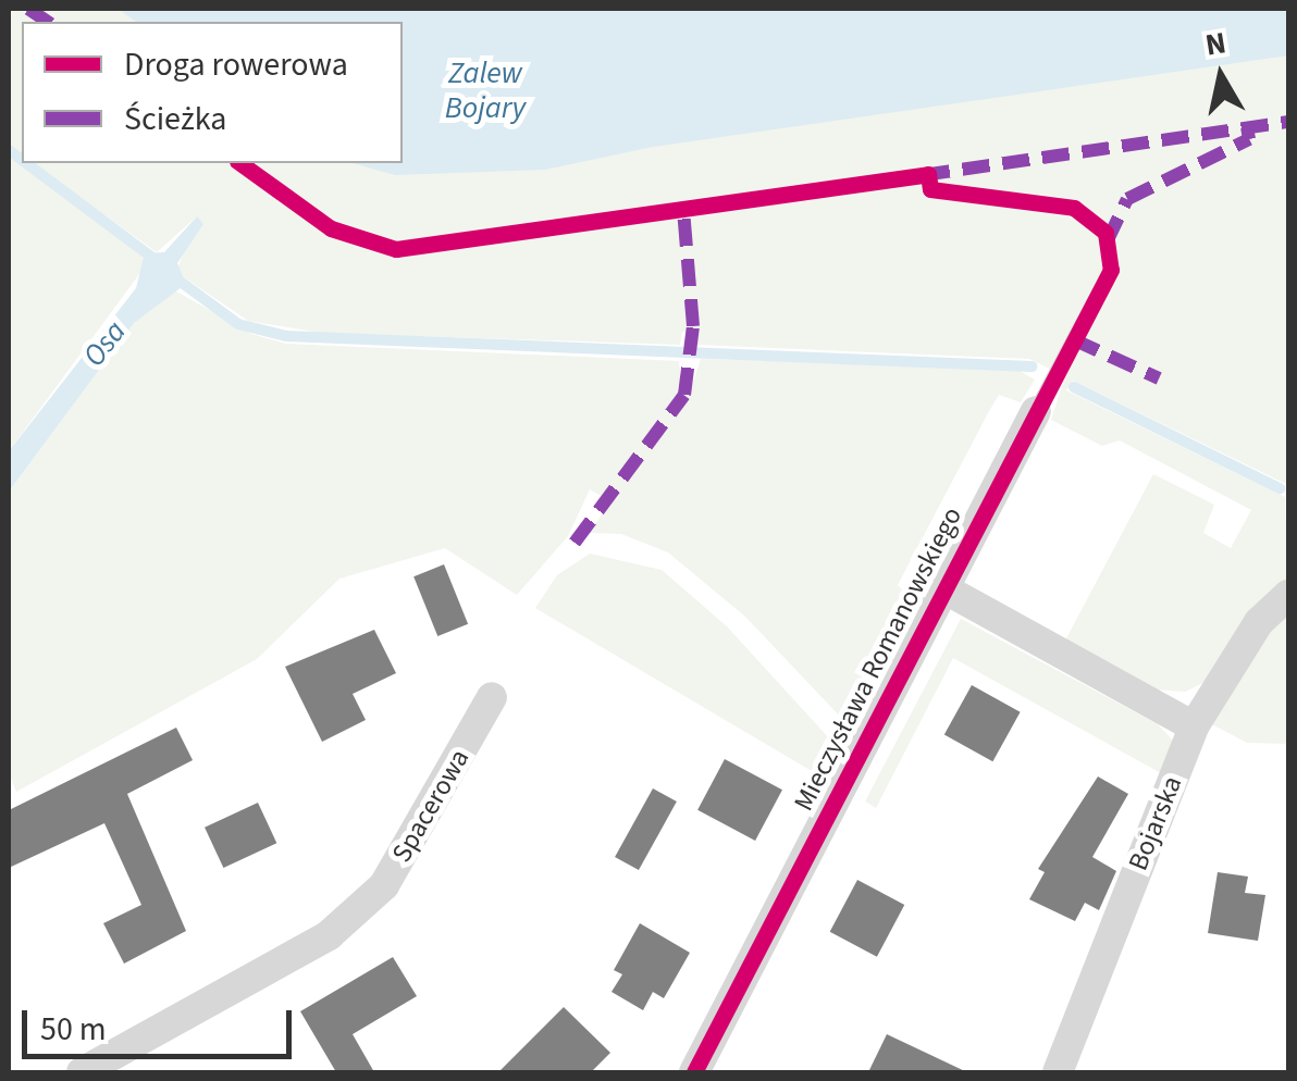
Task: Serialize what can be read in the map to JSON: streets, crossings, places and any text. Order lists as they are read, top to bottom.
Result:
{
  "streets": {
    "street": ["Mieczysława Romanowskiego", "Spacerowa", "Bojarska"]
  },
  "water": ["Zalew Bojary", "Osa"],
  "legend": ["Droga rowerowa", "Ścieżka"],
  "scale_bar": "50 m",
  "north": "top"
}
